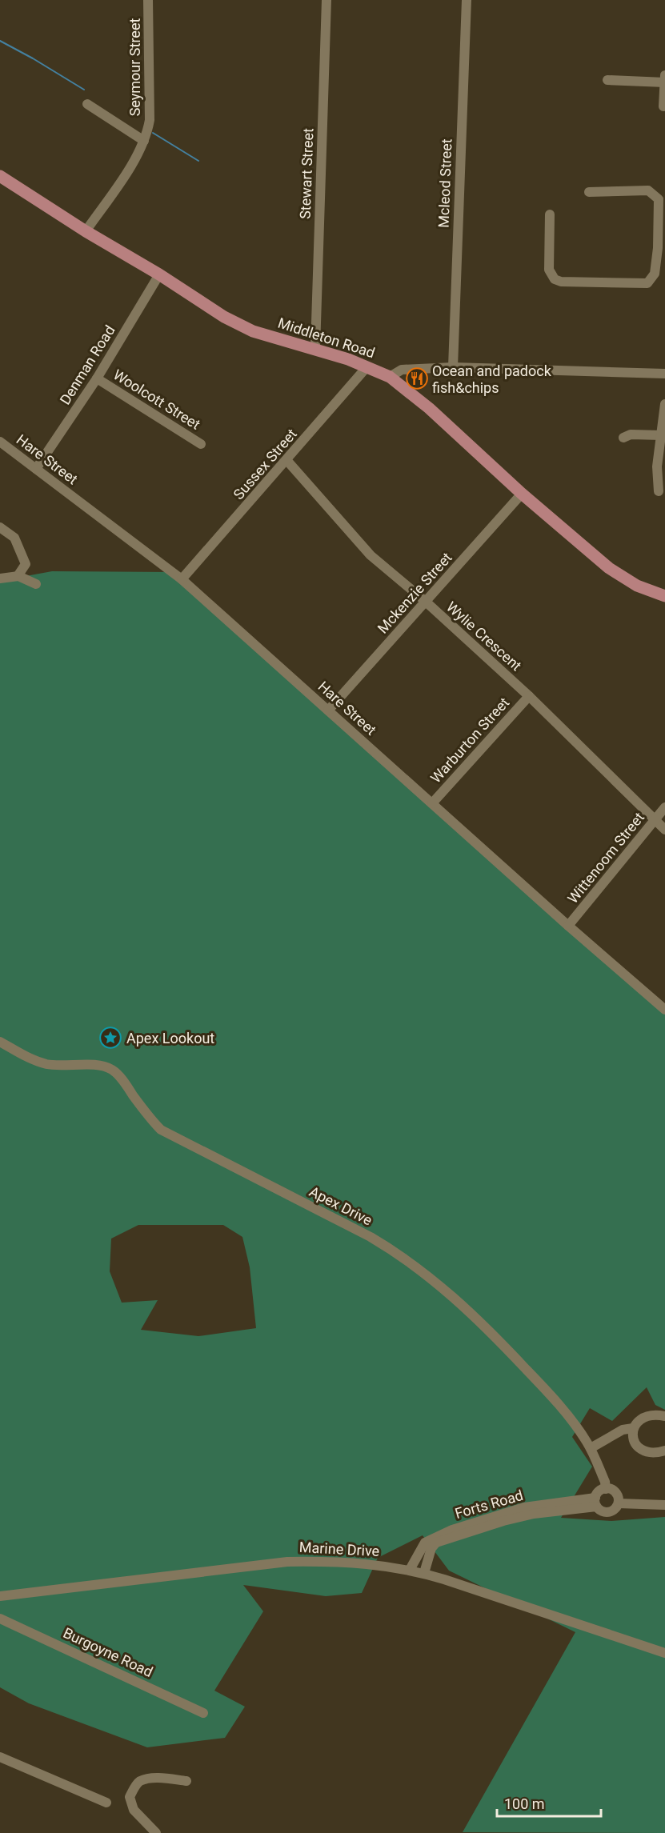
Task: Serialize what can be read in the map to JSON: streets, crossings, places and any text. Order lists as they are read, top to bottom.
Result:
{
  "streets": {
    "main road": ["Middleton Road"],
    "street": [
      "Seymour Street",
      "Stewart Street",
      "Mcleod Street",
      "Denman Road",
      "Woolcott Street",
      "Hare Street",
      "Sussex Street",
      "Mckenzie Street",
      "Wylie Crescent",
      "Warburton Street",
      "Wittenoom Street",
      "Apex Drive",
      "Forts Road",
      "Marine Drive",
      "Burgoyne Road"
    ]
  },
  "crossings": [
    ["Seymour Street", "Middleton Road"],
    ["Stewart Street", "Middleton Road"],
    ["Middleton Road", "Denman Road"],
    ["Middleton Road", "Sussex Street"],
    ["Middleton Road", "Mckenzie Street"],
    ["Denman Road", "Woolcott Street"],
    ["Denman Road", "Hare Street"],
    ["Hare Street", "Sussex Street"],
    ["Hare Street", "Mckenzie Street"],
    ["Hare Street", "Warburton Street"],
    ["Hare Street", "Wittenoom Street"],
    ["Sussex Street", "Wylie Crescent"],
    ["Mckenzie Street", "Wylie Crescent"],
    ["Wylie Crescent", "Warburton Street"],
    ["Wylie Crescent", "Wittenoom Street"],
    ["Apex Drive", "Forts Road"],
    ["Forts Road", "Marine Drive"]
  ],
  "places": {
    "restaurant": ["Ocean and padock fish&chips"],
    "place": ["Apex Lookout"]
  },
  "scale_bar": "100 m"
}
